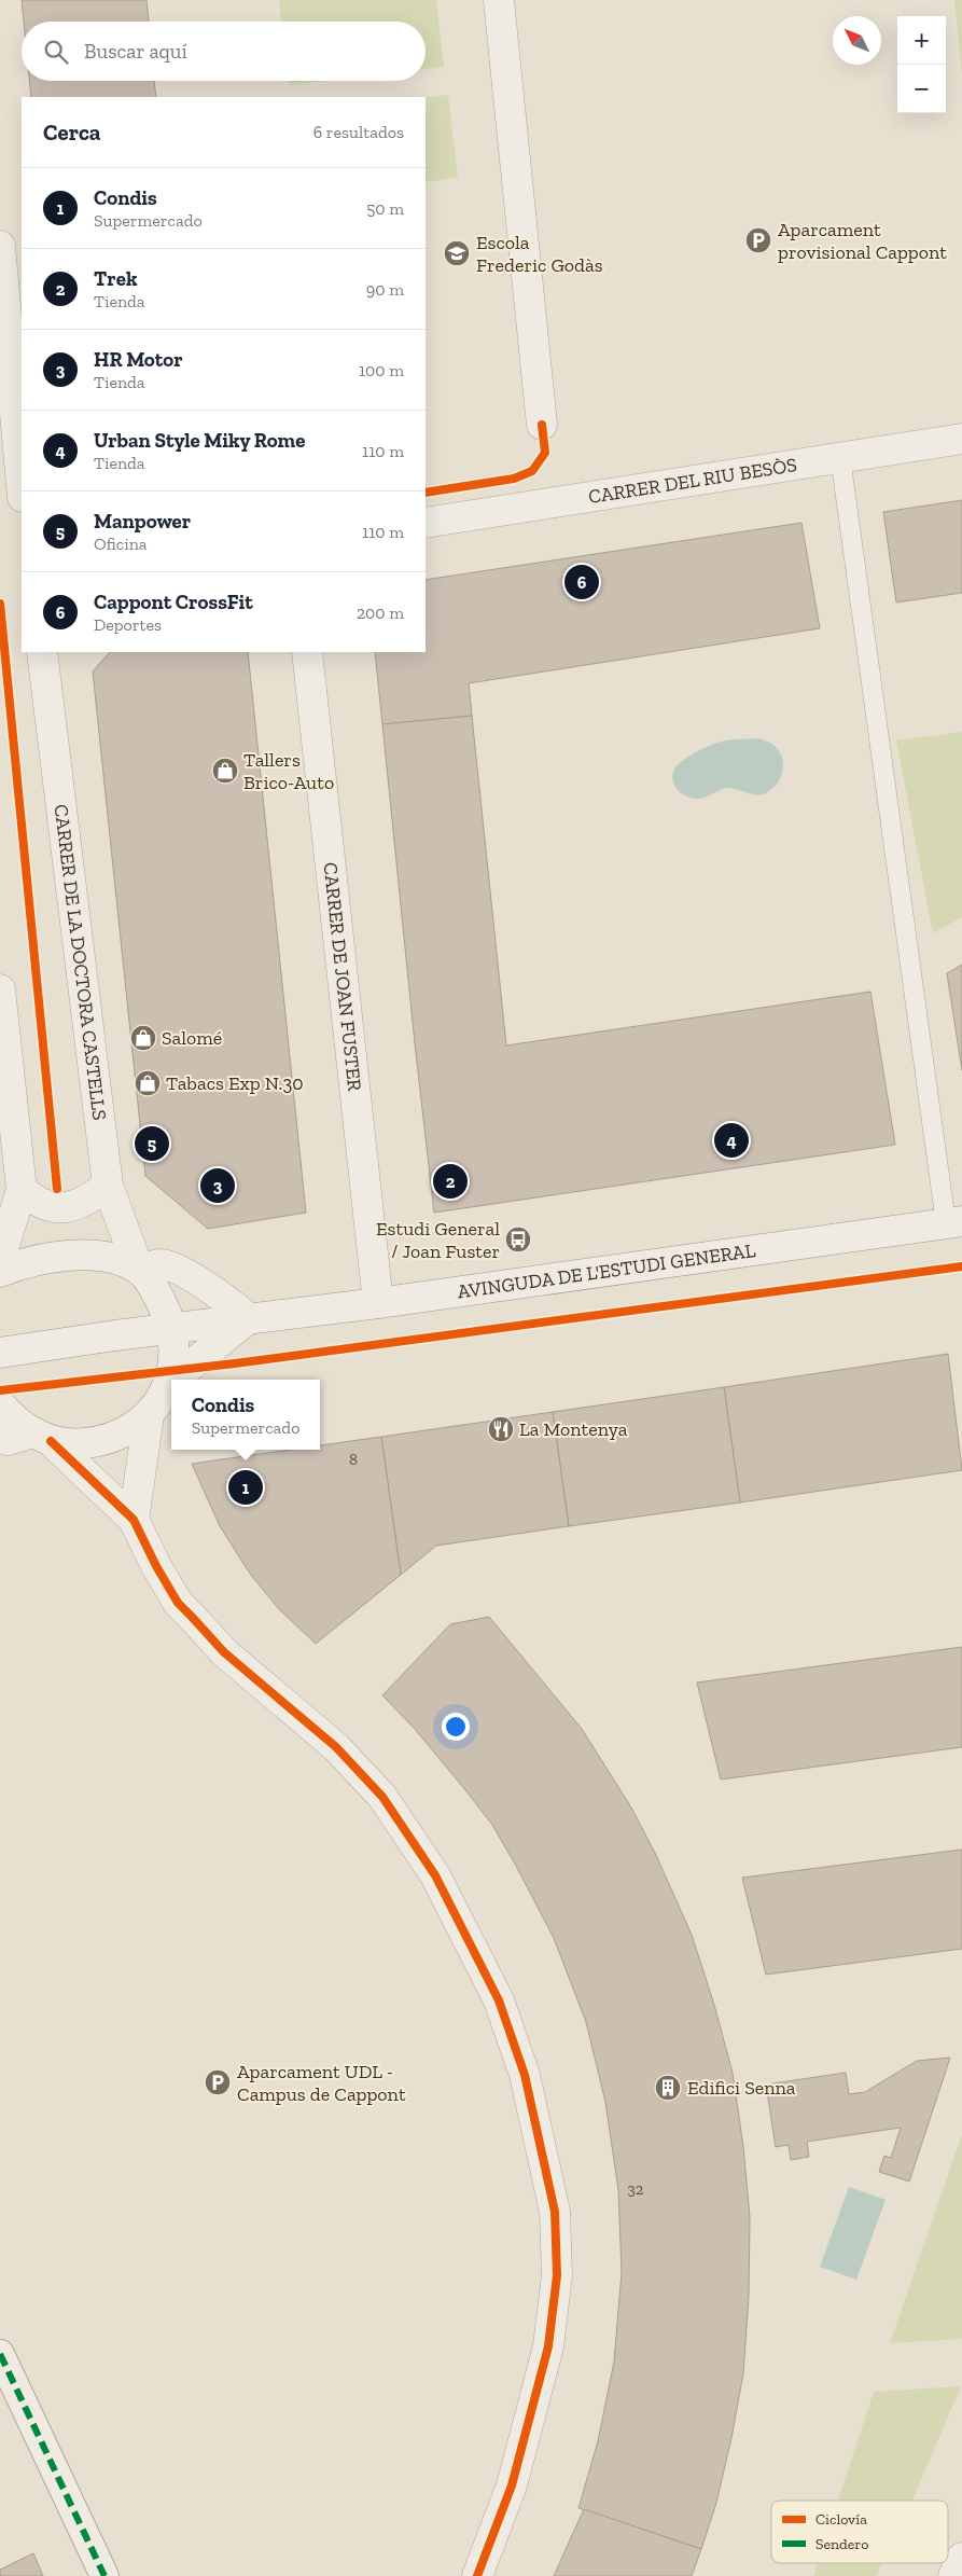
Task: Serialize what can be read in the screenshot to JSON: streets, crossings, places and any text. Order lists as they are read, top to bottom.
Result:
{
  "streets": {
    "street": [
      "CARRER DEL RIU BESÒS",
      "CARRER DE LA DOCTORA CASTELLS",
      "CARRER DE JOAN FUSTER",
      "AVINGUDA DE L'ESTUDI GENERAL"
    ]
  },
  "crossings": [
    ["CARRER DE JOAN FUSTER", "AVINGUDA DE L'ESTUDI GENERAL"]
  ],
  "places": {
    "parking": ["Aparcament provisional Cappont", "Aparcament UDL - Campus de Cappont"],
    "school or university": ["Escola Frederic Godàs"],
    "shop": ["Tallers Brico-Auto", "Salomé", "Tabacs Exp N.30"],
    "bus stop": ["Estudi General / Joan Fuster"],
    "restaurant": ["La Montenya"],
    "building": ["Edifici Senna"]
  },
  "house_numbers": ["8", "32"],
  "legend": ["Ciclovía", "Sendero"],
  "north": "top left",
  "page": {
    "map_buttons": ["+", "−"],
    "search": "Buscar aquí",
    "heading": ["Cerca", "6 resultados"],
    "list": [
      {
        "mark": "1",
        "name": "Condis",
        "note": "Supermercado",
        "value": "50 m"
      },
      {
        "mark": "2",
        "name": "Trek",
        "note": "Tienda",
        "value": "90 m"
      },
      {
        "mark": "3",
        "name": "HR Motor",
        "note": "Tienda",
        "value": "100 m"
      },
      {
        "mark": "4",
        "name": "Urban Style Miky Rome",
        "note": "Tienda",
        "value": "110 m"
      },
      {
        "mark": "5",
        "name": "Manpower",
        "note": "Oficina",
        "value": "110 m"
      },
      {
        "mark": "6",
        "name": "Cappont CrossFit",
        "note": "Deportes",
        "value": "200 m"
      }
    ],
    "pins": [
      "6",
      "4",
      "5",
      "2",
      "3",
      "1"
    ],
    "popup": ["Condis", "Supermercado"]
  }
}
